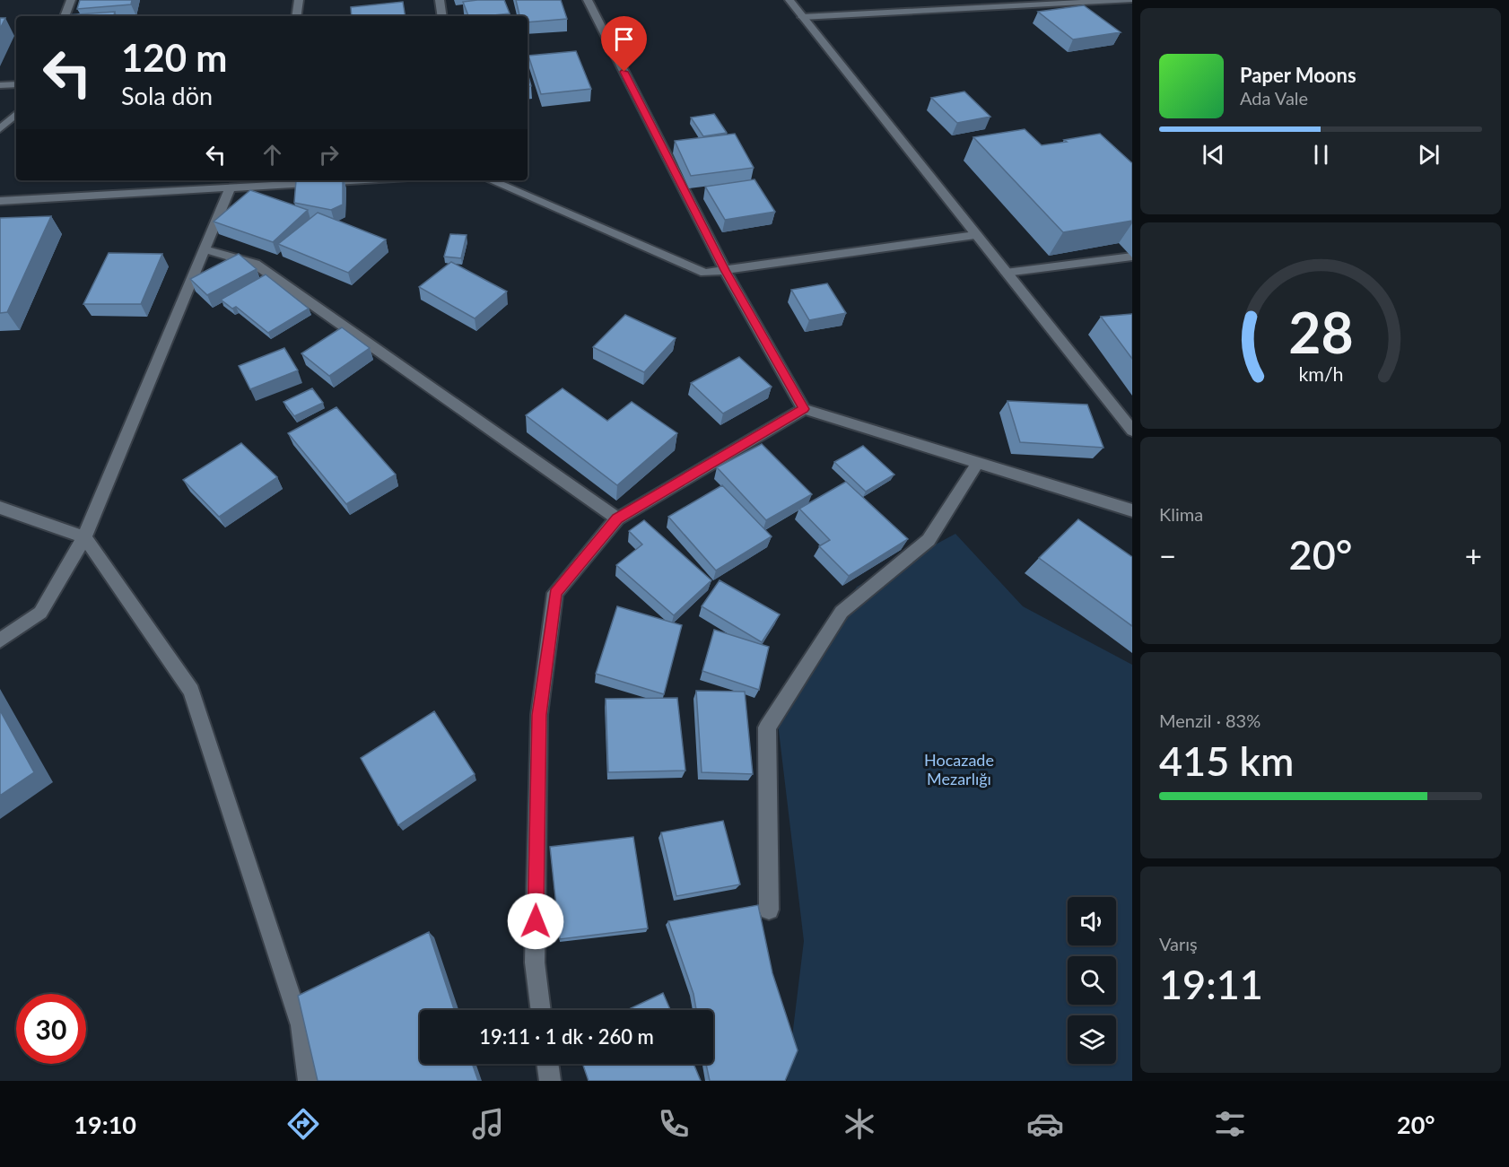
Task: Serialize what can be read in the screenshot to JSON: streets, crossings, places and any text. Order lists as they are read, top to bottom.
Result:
{
  "parks": ["Hocazade Mezarlığı"],
  "page": {
    "turn": ["120 m", "Sola dön"],
    "song": ["Paper Moons", "Ada Vale"],
    "tile": [
      "Klima",
      ["Menzil · 83%", "415 km"],
      ["Varış", "19:11"]
    ],
    "heat": ["−", "20°", "+"],
    "limit": "30",
    "trip": "19:11 · 1 dk · 260 m",
    "tabs": ["19:10", "20°"],
    "gauge": ["28", "km/h"]
  }
}
